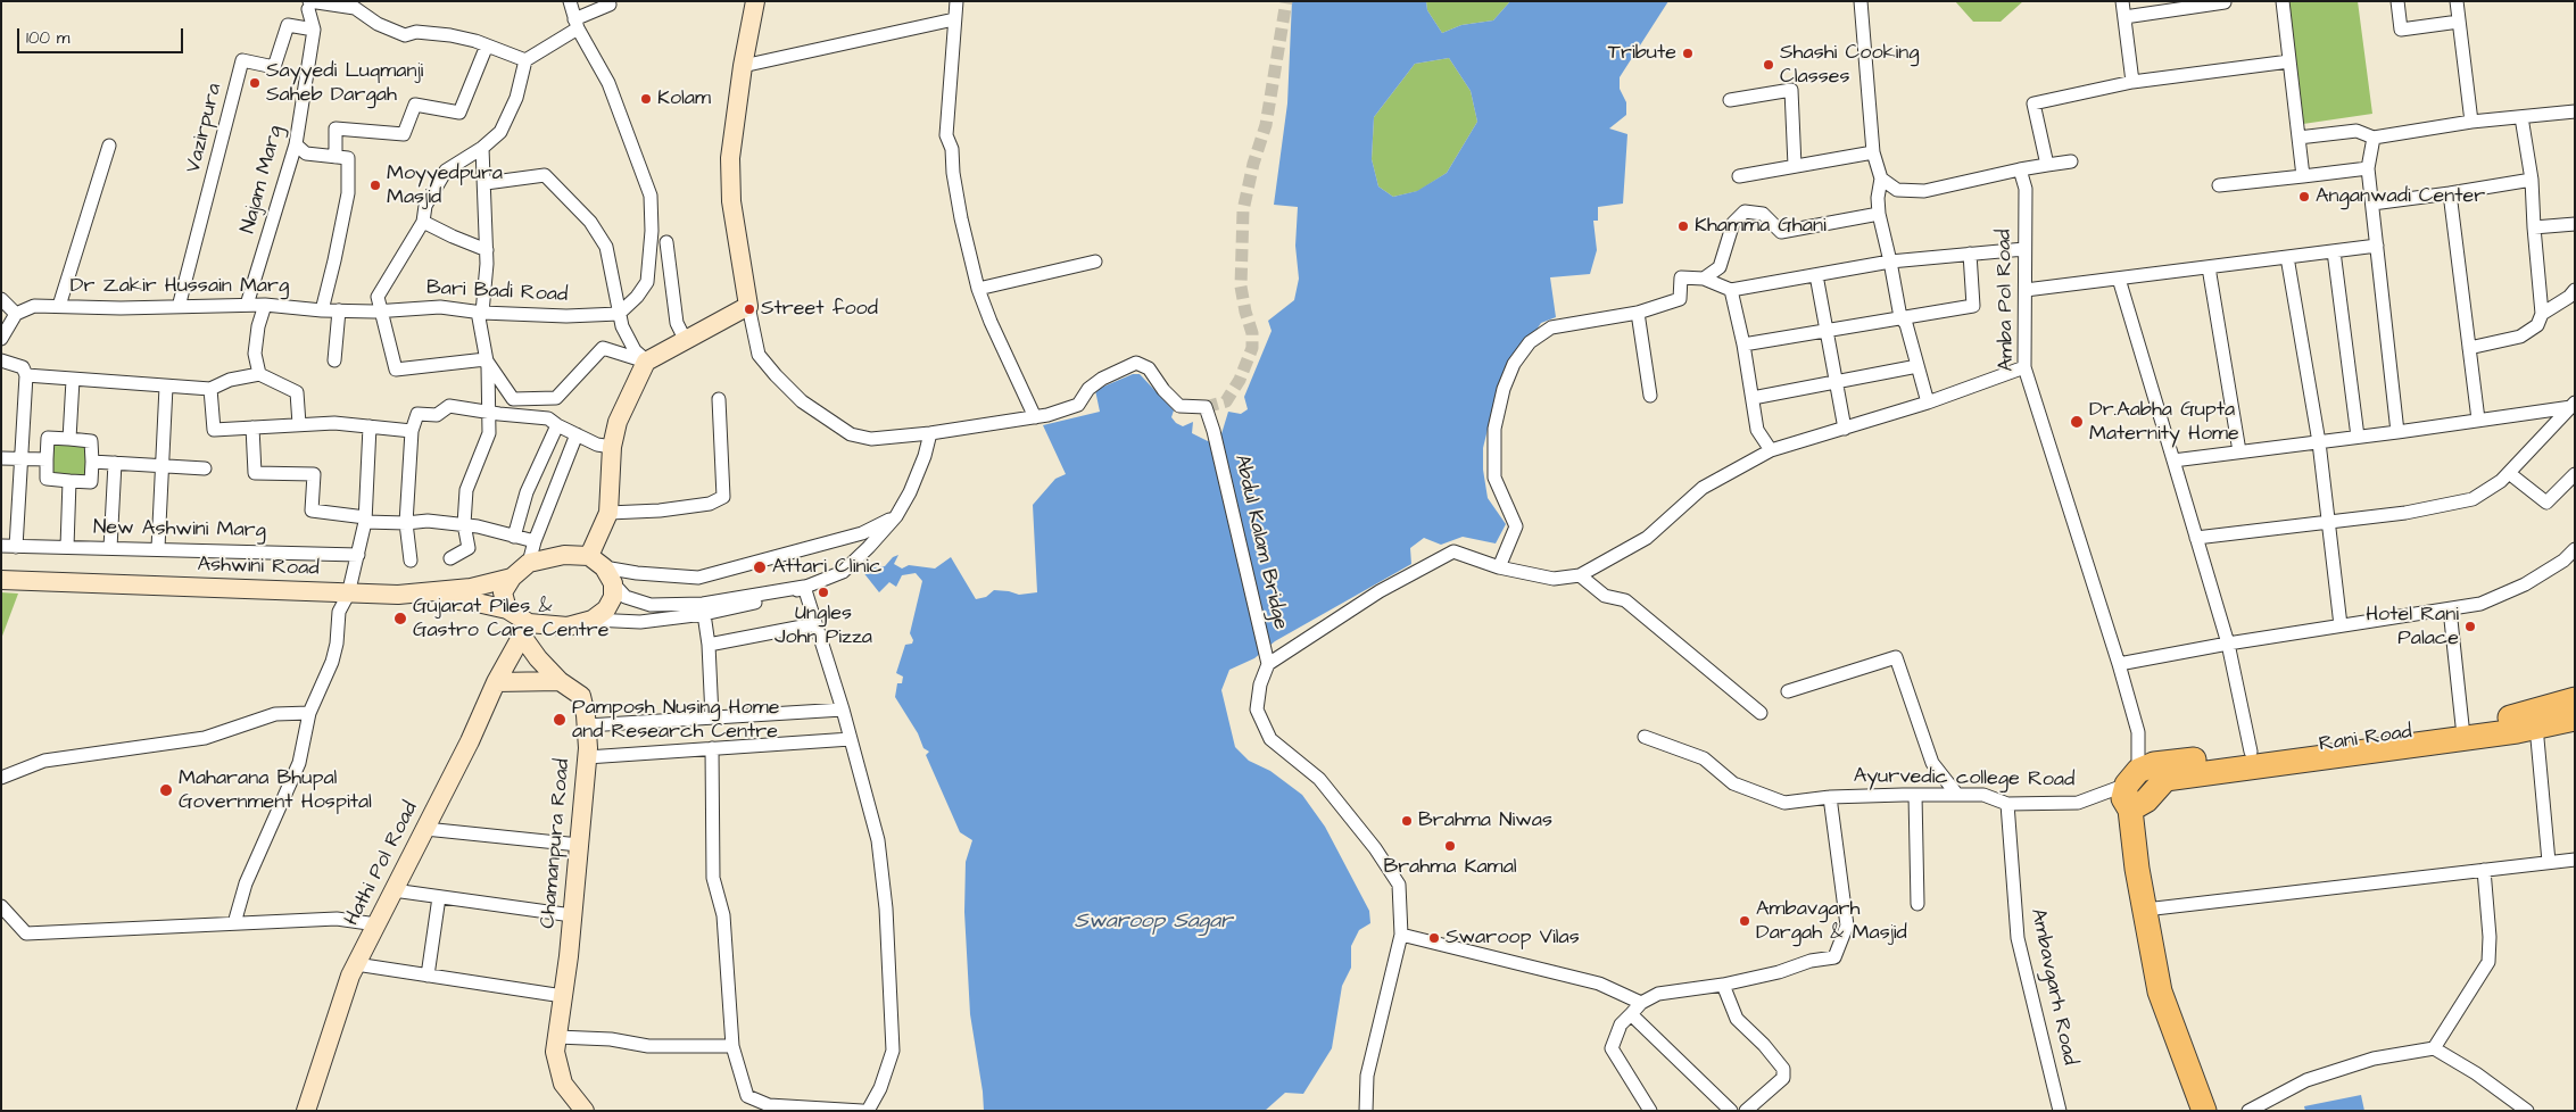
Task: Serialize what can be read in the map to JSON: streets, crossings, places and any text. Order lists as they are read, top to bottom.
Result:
{
  "streets": {
    "highway": ["Rani Road"],
    "main road": ["Ashwini Road", "Chamanpura Road", "Hathi Pol Road"],
    "street": [
      "Vazirpura",
      "Najam Marg",
      "Dr Zakir Hussain Marg",
      "Bari Badi Road",
      "Amba Pol Road",
      "New Ashwini Marg",
      "Abdul Kalam Bridge",
      "Ayurvedic college Road",
      "Ambavgarh Road"
    ]
  },
  "crossings": [
    ["Vazirpura", "Najam Marg"],
    ["Vazirpura", "Dr Zakir Hussain Marg"],
    ["Najam Marg", "Dr Zakir Hussain Marg"],
    ["Dr Zakir Hussain Marg", "Bari Badi Road"],
    ["Amba Pol Road", "Rani Road"],
    ["Amba Pol Road", "Ayurvedic college Road"],
    ["Ashwini Road", "Chamanpura Road"],
    ["Ashwini Road", "Hathi Pol Road"],
    ["Rani Road", "Ayurvedic college Road"],
    ["Ayurvedic college Road", "Ambavgarh Road"],
    ["Chamanpura Road", "Hathi Pol Road"]
  ],
  "water": ["Swaroop Sagar"],
  "places": [
    "Tribute",
    "Shashi Cooking Classes",
    "Sayyedi Luqmanji Saheb Dargah",
    "Kolam",
    "Moyyedpura Masjid",
    "Anganwadi Center",
    "Khamma Ghani",
    "Street food",
    "Dr.Aabha Gupta Maternity Home",
    "Attari Clinic",
    "Ungles John Pizza",
    "Gujarat Piles & Gastro Care Centre",
    "Hotel Rani Palace",
    "Pamposh Nusing Home and Research Centre",
    "Maharana Bhupal Government Hospital",
    "Brahma Niwas",
    "Brahma Kamal",
    "Ambavgarh Dargah & Masjid",
    "Swaroop Vilas"
  ],
  "scale_bar": "100 m"
}
